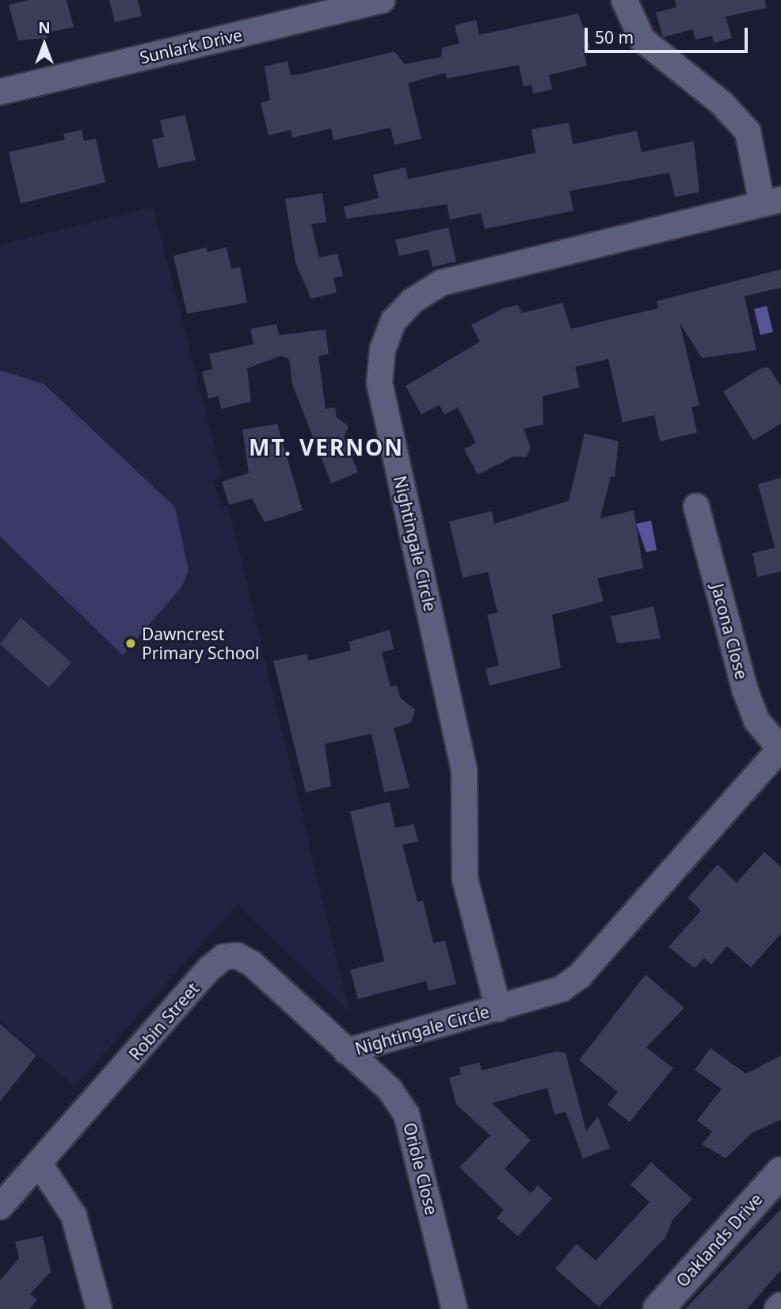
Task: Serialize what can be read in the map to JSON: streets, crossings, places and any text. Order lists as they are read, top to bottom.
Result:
{
  "streets": {
    "street": [
      "Sunlark Drive",
      "Nightingale Circle",
      "Jacona Close",
      "Robin Street",
      "Oriole Close",
      "Oaklands Drive"
    ]
  },
  "crossings": [
    ["Nightingale Circle", "Jacona Close"],
    ["Nightingale Circle", "Robin Street"],
    ["Nightingale Circle", "Oriole Close"],
    ["Robin Street", "Oriole Close"]
  ],
  "districts": ["MT. VERNON"],
  "places": ["Dawncrest Primary School"],
  "scale_bar": "50 m",
  "north": "top"
}
